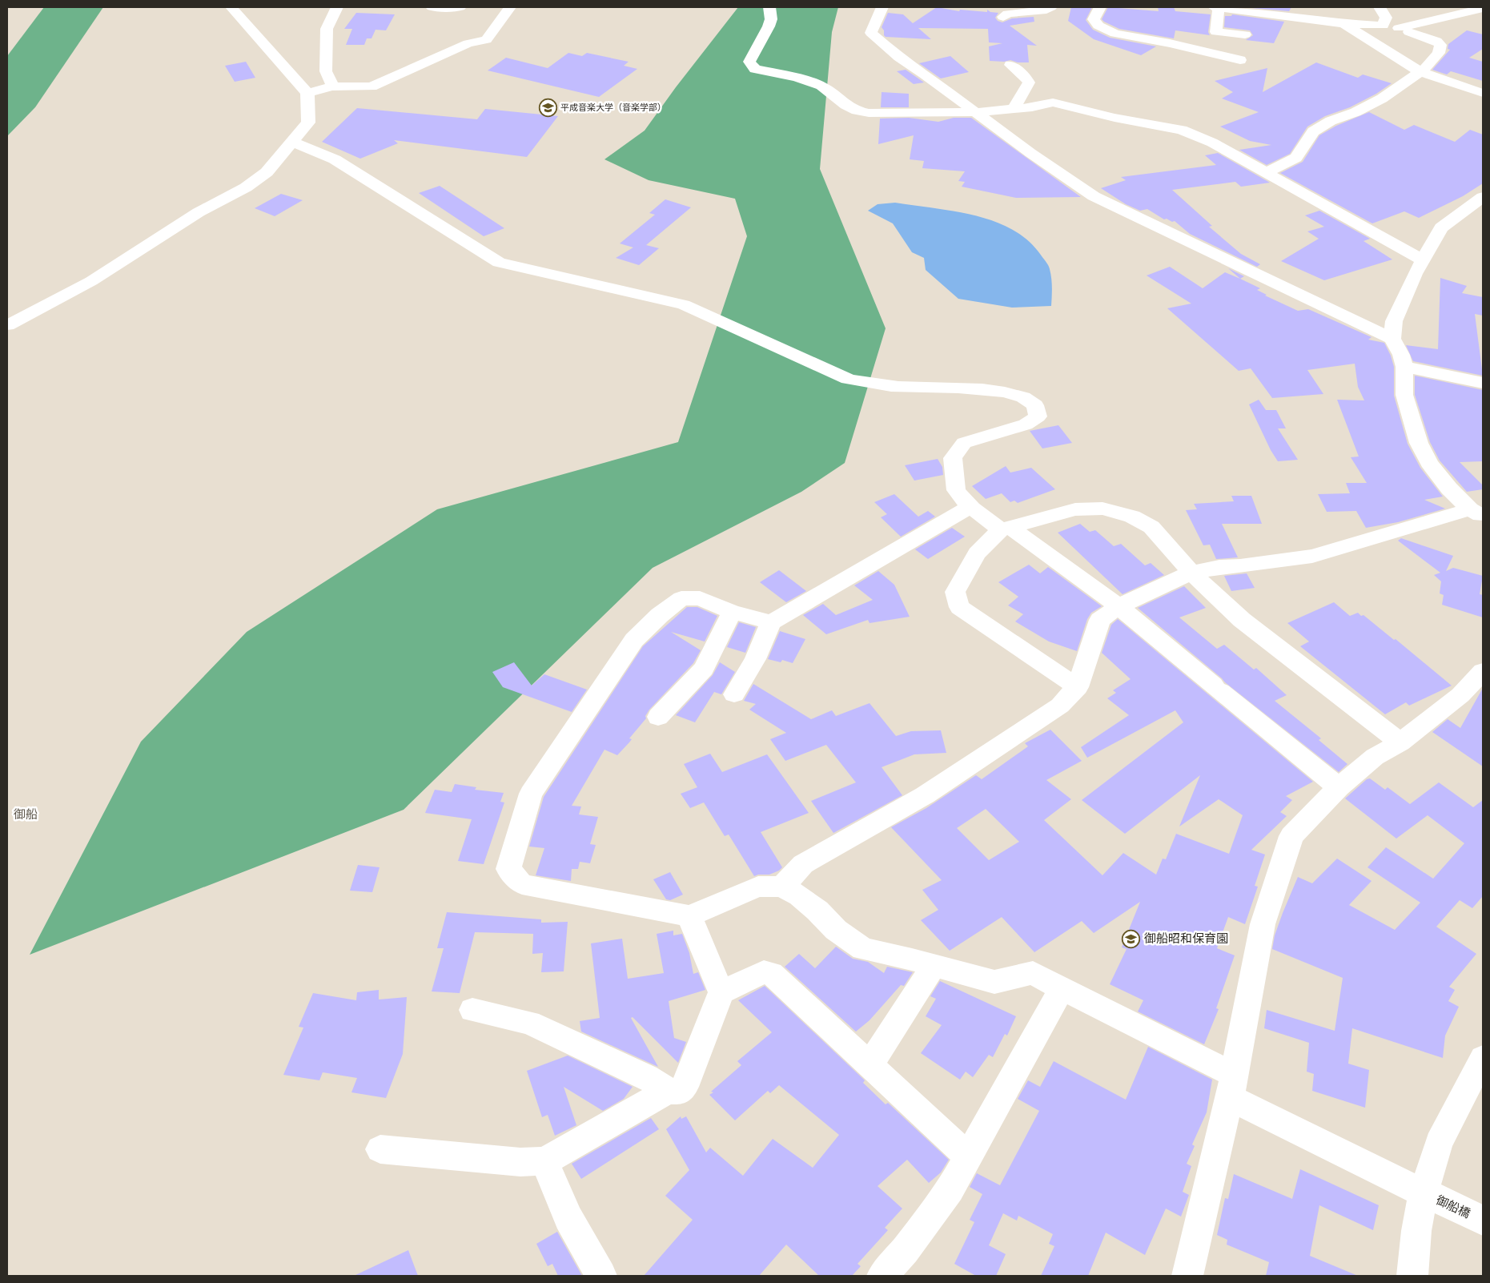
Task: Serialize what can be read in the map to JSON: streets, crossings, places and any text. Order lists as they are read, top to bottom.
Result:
{
  "streets": {
    "street": ["御船橋"]
  },
  "districts": ["御船"],
  "places": {
    "school or university": ["平成音楽大学（音楽学部）", "御船昭和保育園"]
  }
}
